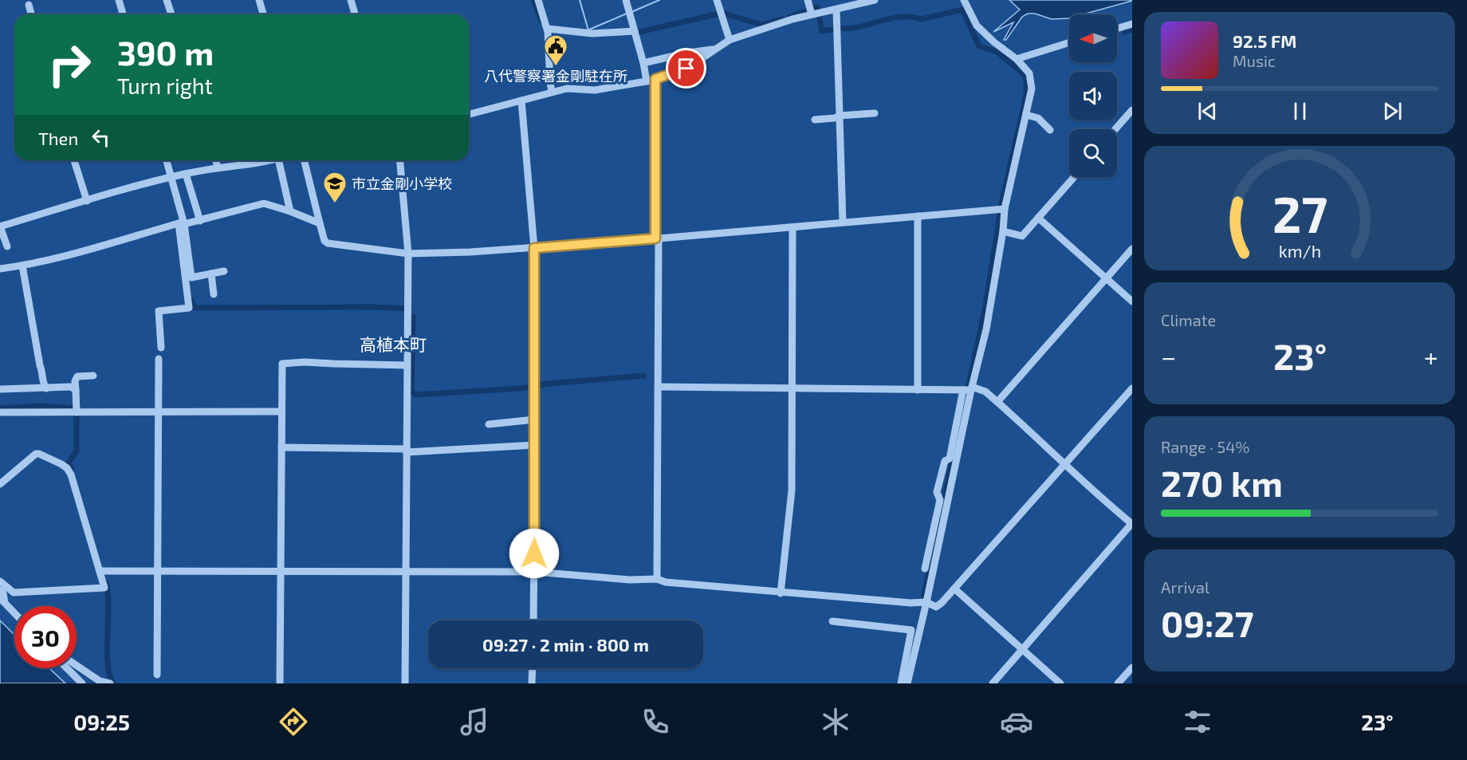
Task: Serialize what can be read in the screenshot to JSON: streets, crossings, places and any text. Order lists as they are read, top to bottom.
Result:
{
  "districts": ["高植本町"],
  "places": {
    "public building": ["八代警察署金剛駐在所"],
    "school or university": ["市立金剛小学校"]
  },
  "north": "left",
  "page": {
    "turn": ["390 m", "Turn right"],
    "song": ["92.5 FM", "Music"],
    "then": "Then",
    "tile": [
      "Climate",
      ["Range · 54%", "270 km"],
      ["Arrival", "09:27"]
    ],
    "heat": ["−", "23°", "+"],
    "limit": "30",
    "trip": "09:27 · 2 min · 800 m",
    "tabs": ["09:25", "23°"],
    "gauge": ["27", "km/h"]
  }
}
